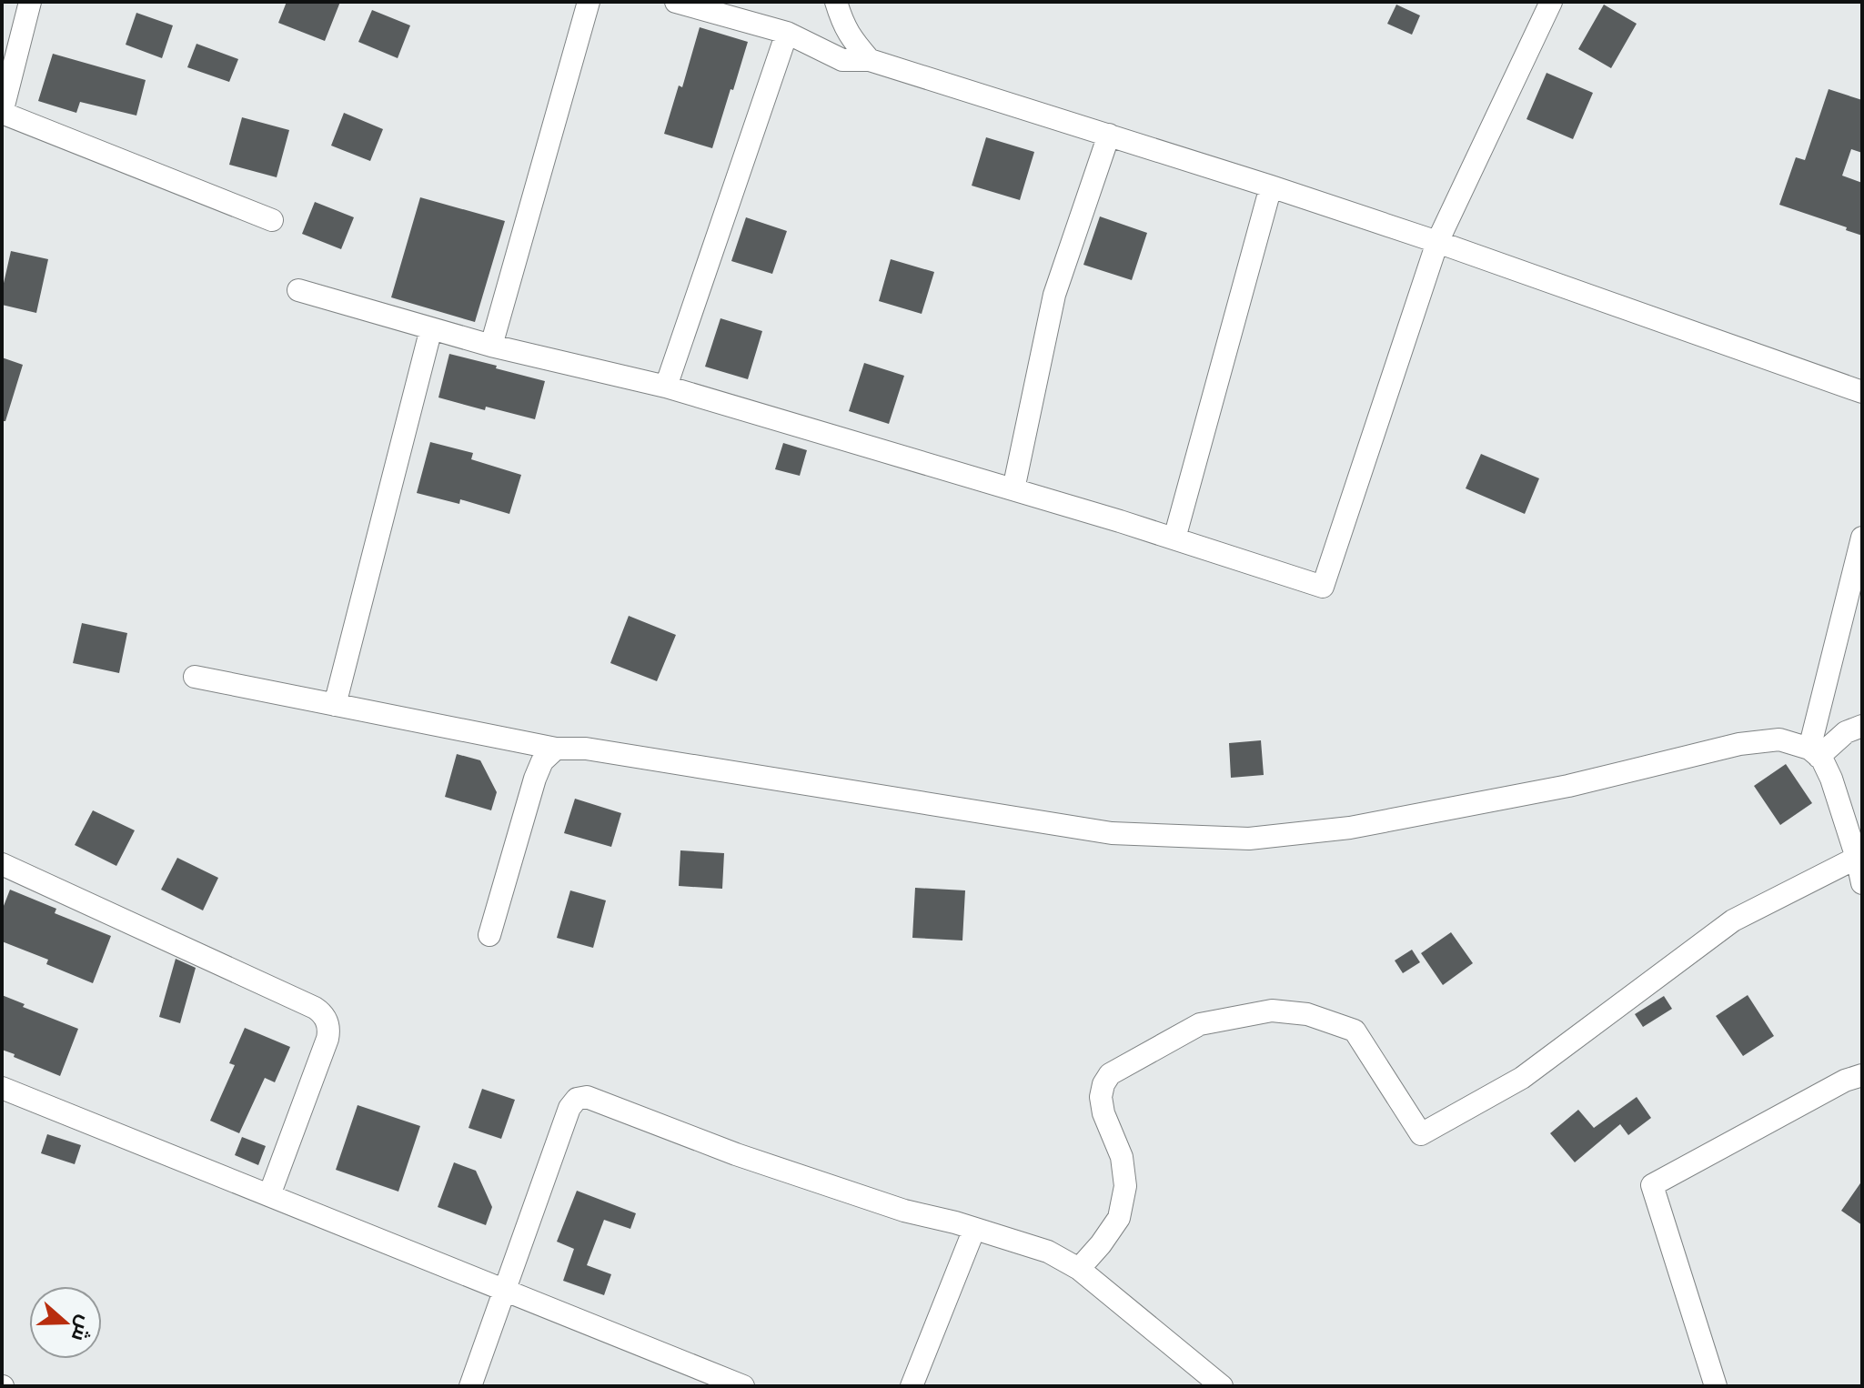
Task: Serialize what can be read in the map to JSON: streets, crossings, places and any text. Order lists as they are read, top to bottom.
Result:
{
  "north": "right"
}
